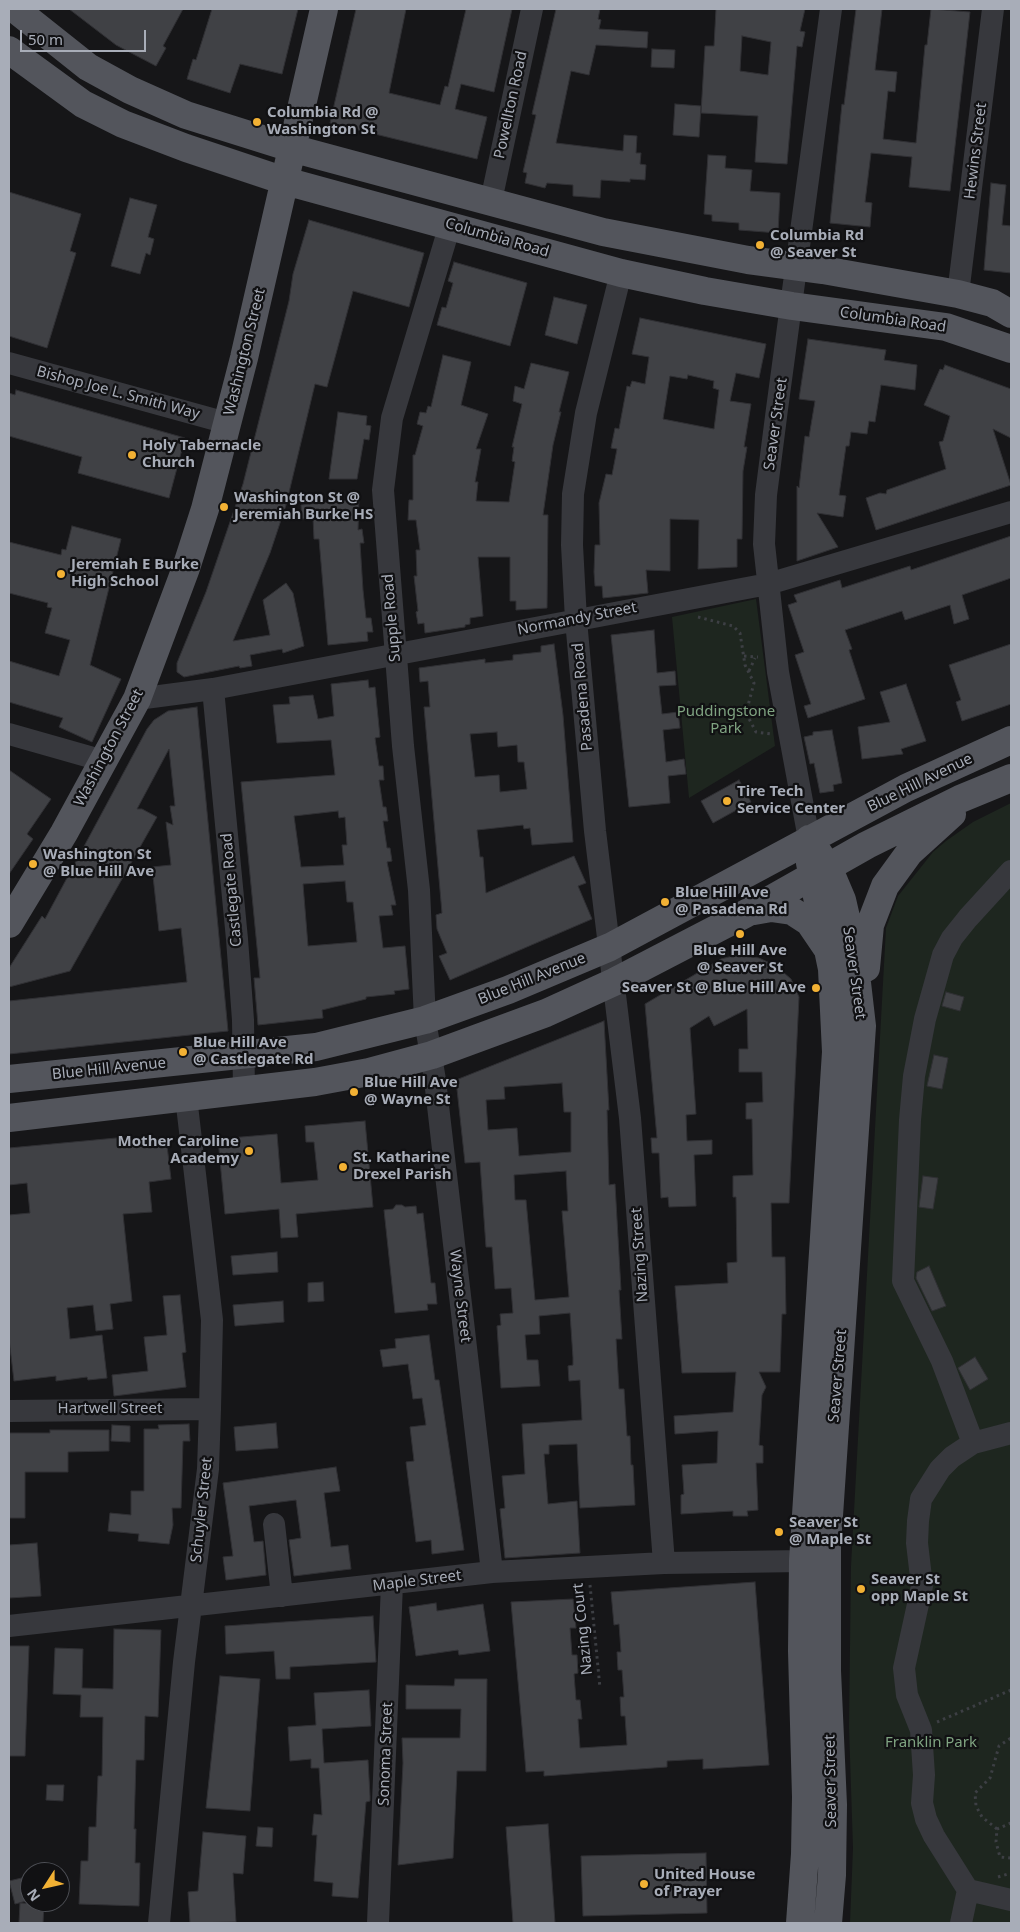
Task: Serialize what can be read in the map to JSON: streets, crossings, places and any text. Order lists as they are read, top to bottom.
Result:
{
  "streets": {
    "main road": [
      "Columbia Road",
      "Washington Street",
      "Seaver Street",
      "Blue Hill Avenue"
    ],
    "street": [
      "Powellton Road",
      "Hewins Street",
      "Bishop Joe L. Smith Way",
      "Supple Road",
      "Normandy Street",
      "Pasadena Road",
      "Castlegate Road",
      "Nazing Street",
      "Wayne Street",
      "Hartwell Street",
      "Schuyler Street",
      "Maple Street",
      "Sonoma Street"
    ],
    "path": ["Nazing Court"]
  },
  "crossings": [
    ["Columbia Road", "Washington Street"],
    ["Columbia Road", "Seaver Street"],
    ["Columbia Road", "Supple Road"],
    ["Columbia Road", "Pasadena Road"],
    ["Washington Street", "Bishop Joe L. Smith Way"],
    ["Washington Street", "Normandy Street"],
    ["Seaver Street", "Normandy Street"],
    ["Seaver Street", "Blue Hill Avenue"],
    ["Seaver Street", "Maple Street"],
    ["Supple Road", "Normandy Street"],
    ["Supple Road", "Blue Hill Avenue"],
    ["Supple Road", "Wayne Street"],
    ["Normandy Street", "Pasadena Road"],
    ["Normandy Street", "Castlegate Road"],
    ["Pasadena Road", "Blue Hill Avenue"],
    ["Pasadena Road", "Nazing Street"],
    ["Blue Hill Avenue", "Castlegate Road"],
    ["Blue Hill Avenue", "Nazing Street"],
    ["Blue Hill Avenue", "Wayne Street"],
    ["Blue Hill Avenue", "Schuyler Street"],
    ["Nazing Street", "Maple Street"],
    ["Wayne Street", "Maple Street"],
    ["Hartwell Street", "Schuyler Street"],
    ["Schuyler Street", "Maple Street"],
    ["Maple Street", "Nazing Court"],
    ["Maple Street", "Sonoma Street"]
  ],
  "parks": ["Puddingstone Park", "Franklin Park"],
  "places": [
    "Columbia Rd @ Washington St",
    "Columbia Rd @ Seaver St",
    "Holy Tabernacle Church",
    "Washington St @ Jeremiah Burke HS",
    "Jeremiah E Burke High School",
    "Tire Tech Service Center",
    "Washington St @ Blue Hill Ave",
    "Blue Hill Ave @ Pasadena Rd",
    "Blue Hill Ave @ Seaver St",
    "Seaver St @ Blue Hill Ave",
    "Blue Hill Ave @ Castlegate Rd",
    "Blue Hill Ave @ Wayne St",
    "Mother Caroline Academy",
    "St. Katharine Drexel Parish",
    "Seaver St @ Maple St",
    "Seaver St opp Maple St",
    "United House of Prayer"
  ],
  "scale_bar": "50 m",
  "north": "bottom left"
}
